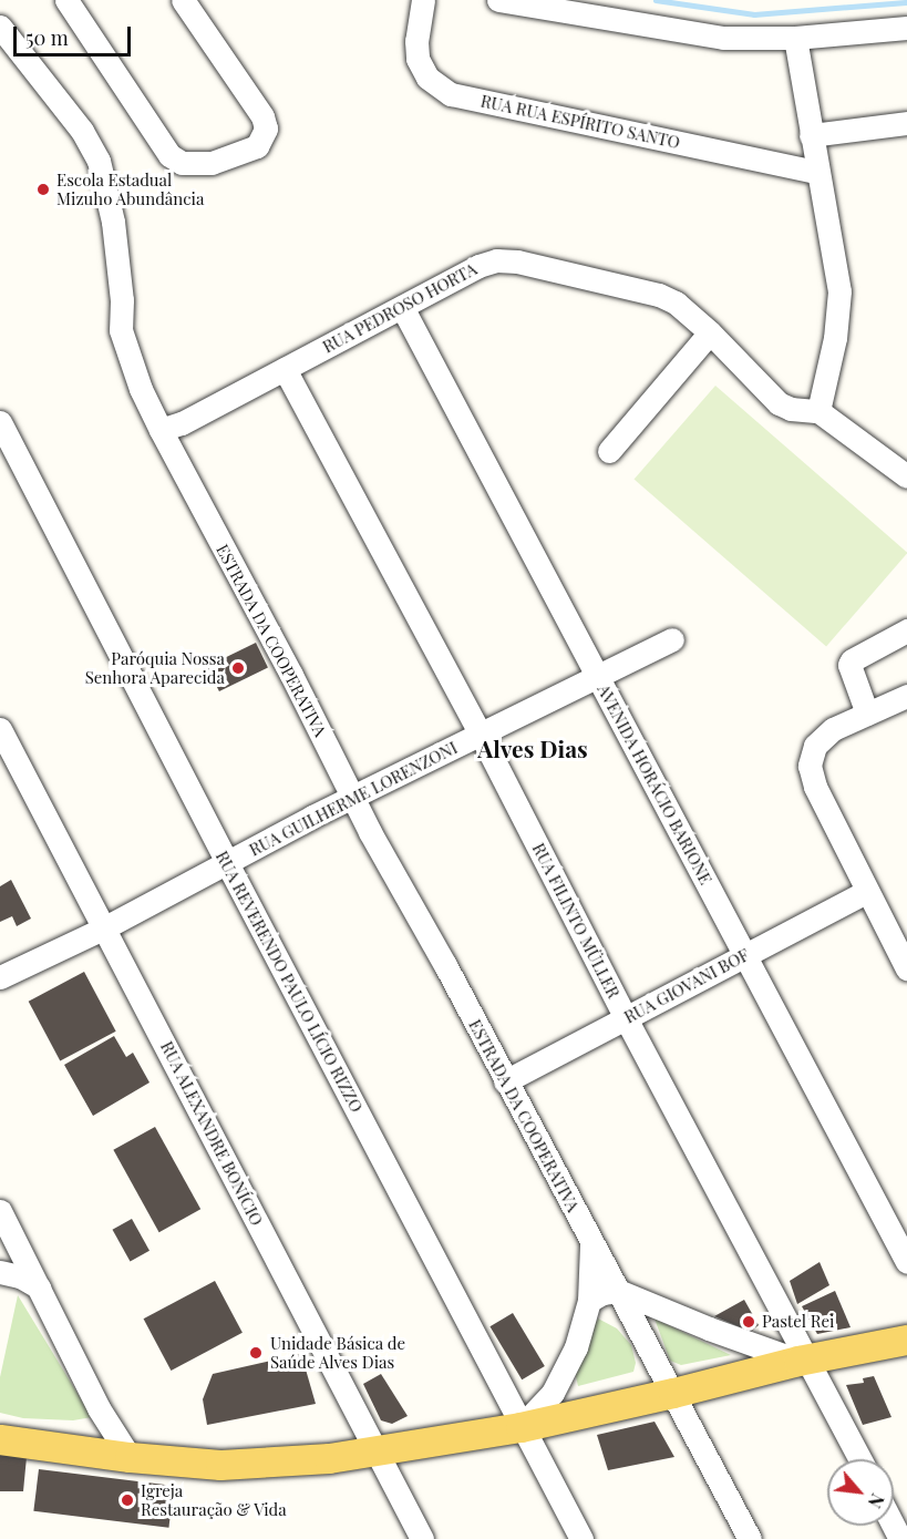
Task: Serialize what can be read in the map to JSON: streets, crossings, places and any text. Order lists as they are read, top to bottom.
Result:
{
  "streets": {
    "street": [
      "RUA RUA ESPÍRITO SANTO",
      "RUA PEDROSO HORTA",
      "ESTRADA DA COOPERATIVA",
      "AVENIDA HORÁCIO BARIONE",
      "RUA GUILHERME LORENZONI",
      "RUA FILINTO MÜLLER",
      "RUA REVERENDO PAULO LÍCIO RIZZO",
      "RUA GIOVANI BOF",
      "RUA ALEXANDRE BONÍCIO"
    ]
  },
  "crossings": [
    ["RUA PEDROSO HORTA", "ESTRADA DA COOPERATIVA"],
    ["RUA PEDROSO HORTA", "AVENIDA HORÁCIO BARIONE"],
    ["RUA PEDROSO HORTA", "RUA FILINTO MÜLLER"],
    ["ESTRADA DA COOPERATIVA", "RUA GUILHERME LORENZONI"],
    ["ESTRADA DA COOPERATIVA", "RUA GIOVANI BOF"],
    ["AVENIDA HORÁCIO BARIONE", "RUA GUILHERME LORENZONI"],
    ["AVENIDA HORÁCIO BARIONE", "RUA GIOVANI BOF"],
    ["RUA GUILHERME LORENZONI", "RUA FILINTO MÜLLER"],
    ["RUA GUILHERME LORENZONI", "RUA REVERENDO PAULO LÍCIO RIZZO"],
    ["RUA GUILHERME LORENZONI", "RUA ALEXANDRE BONÍCIO"],
    ["RUA FILINTO MÜLLER", "RUA GIOVANI BOF"]
  ],
  "districts": ["Alves Dias"],
  "places": [
    "Escola Estadual Mizuho Abundância",
    "Paróquia Nossa Senhora Aparecida",
    "Pastel Rei",
    "Unidade Básica de Saúde Alves Dias",
    "Igreja Restauração & Vida"
  ],
  "scale_bar": "50 m",
  "north": "bottom right"
}
